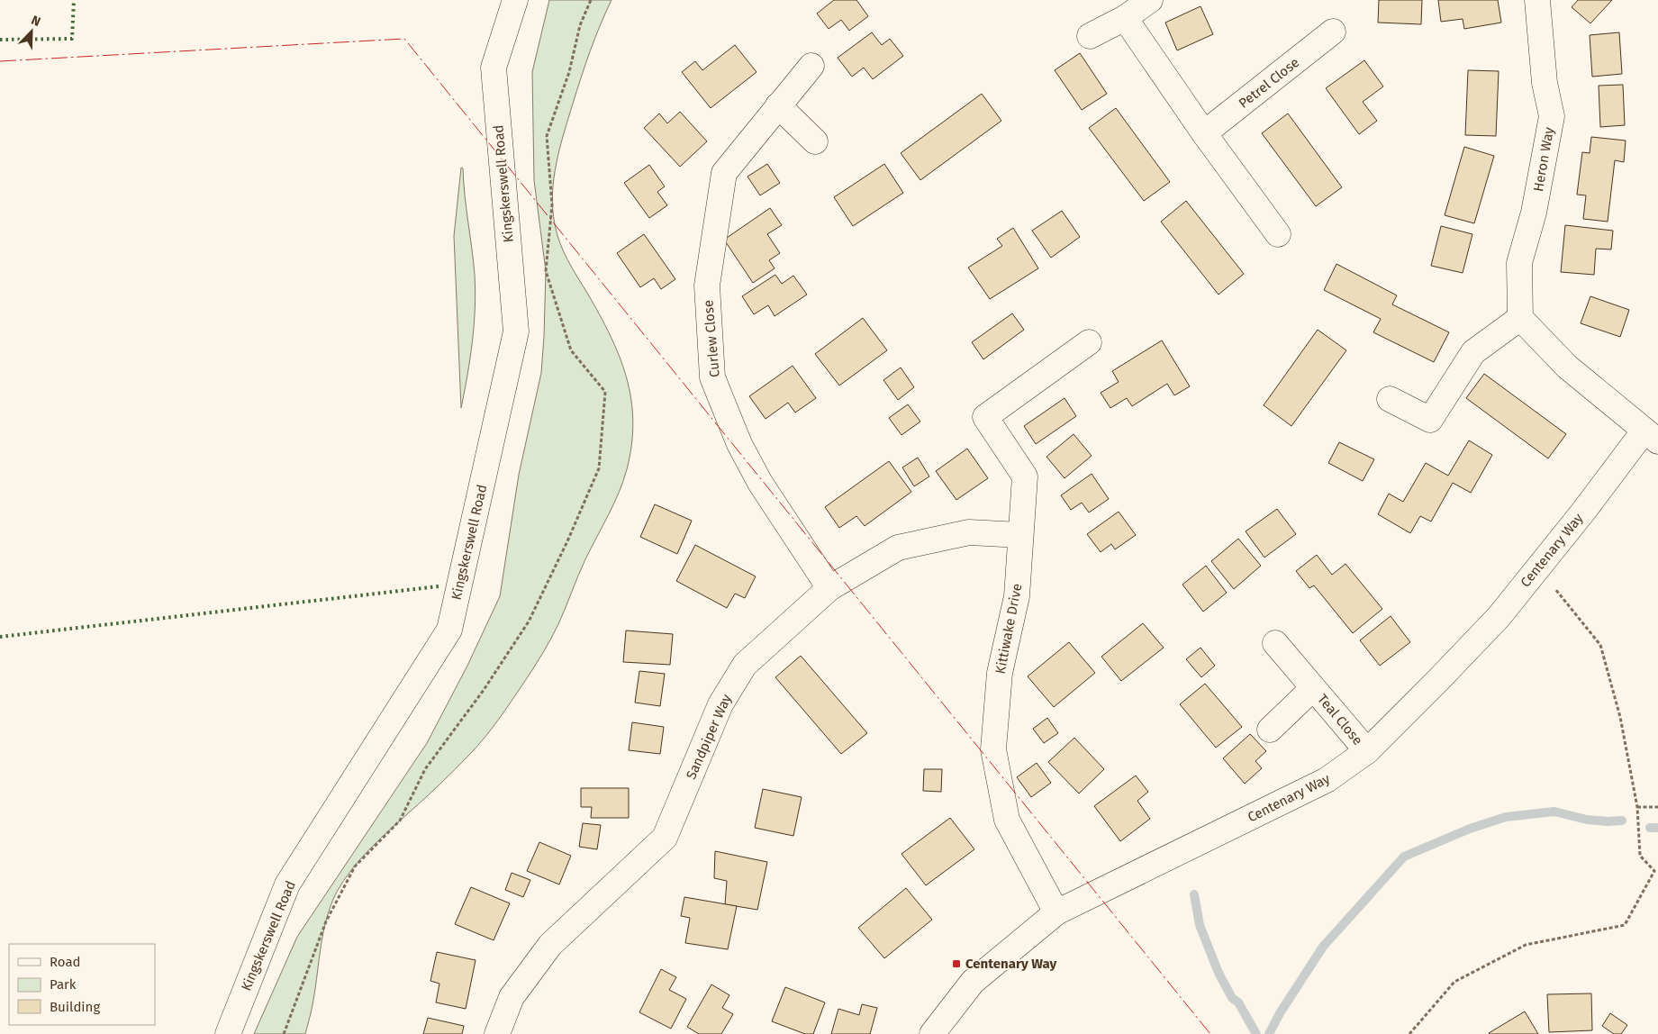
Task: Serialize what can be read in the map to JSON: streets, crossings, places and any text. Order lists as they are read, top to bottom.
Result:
{
  "streets": {
    "street": [
      "Petrel Close",
      "Heron Way",
      "Kingskerswell Road",
      "Curlew Close",
      "Centenary Way",
      "Kittiwake Drive",
      "Teal Close",
      "Sandpiper Way"
    ]
  },
  "crossings": [
    ["Curlew Close", "Sandpiper Way"],
    ["Centenary Way", "Kittiwake Drive"],
    ["Centenary Way", "Teal Close"],
    ["Kittiwake Drive", "Sandpiper Way"]
  ],
  "places": {
    "transit": ["Centenary Way"]
  },
  "legend": ["Road", "Park", "Building"],
  "north": "top right"
}
